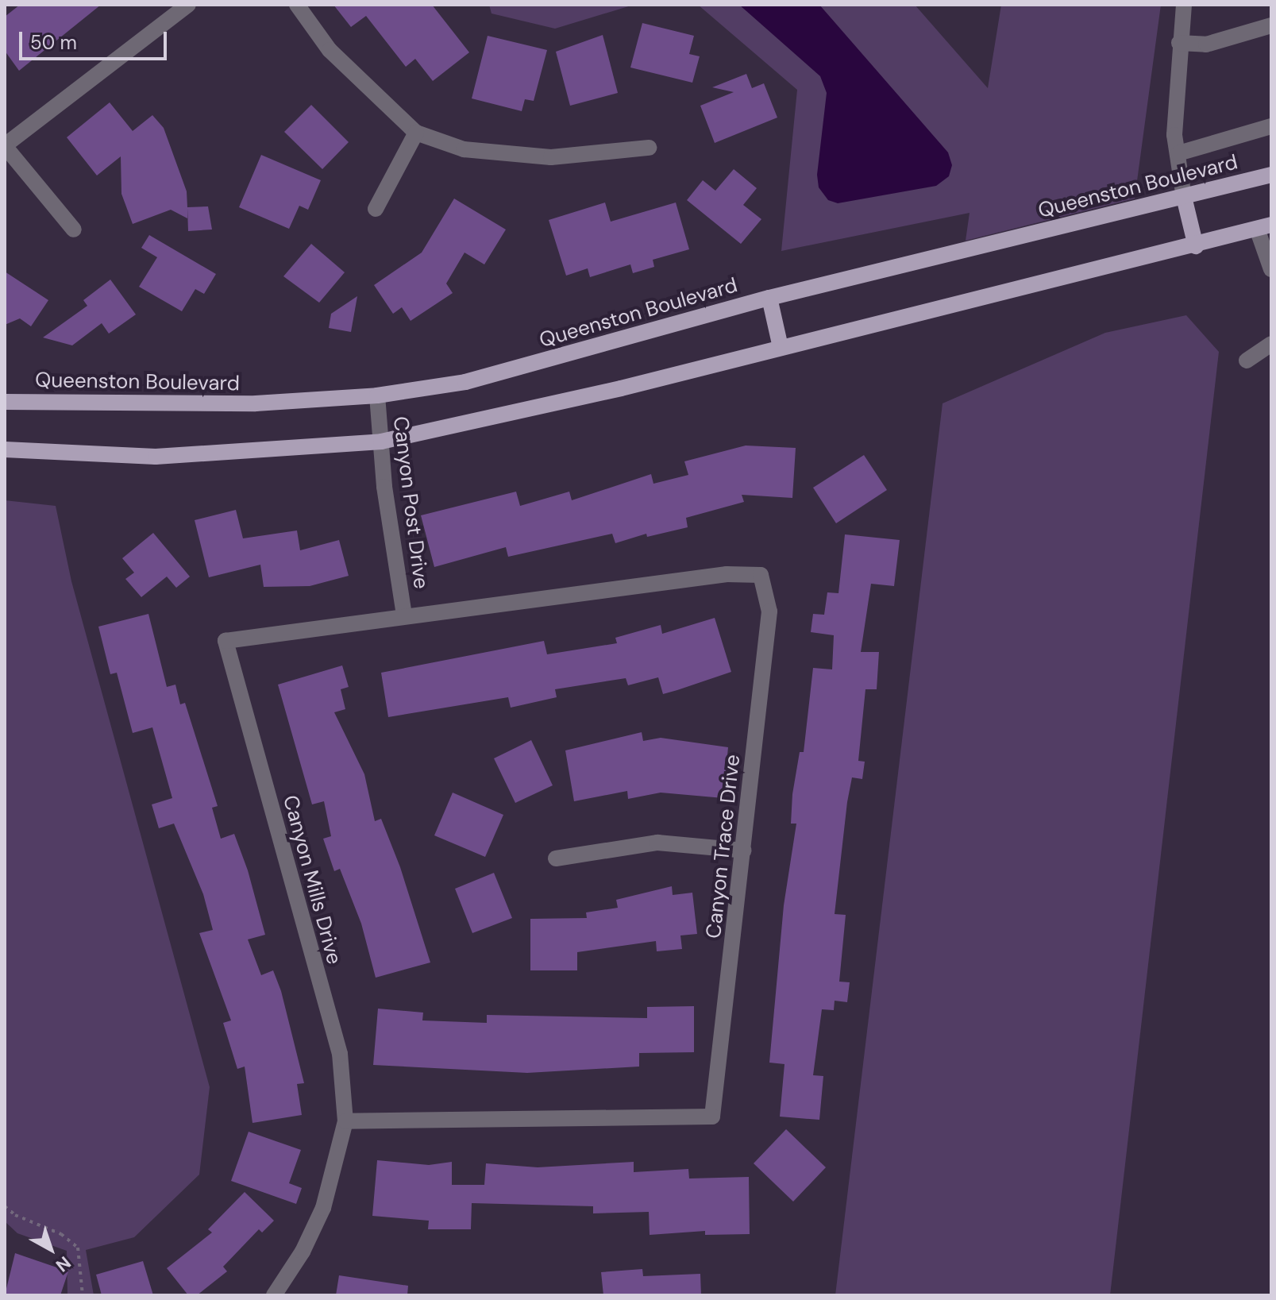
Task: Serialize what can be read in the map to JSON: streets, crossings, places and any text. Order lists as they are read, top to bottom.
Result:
{
  "streets": {
    "main road": ["Queenston Boulevard"],
    "street": ["Canyon Post Drive", "Canyon Trace Drive", "Canyon Mills Drive"]
  },
  "crossings": [
    ["Queenston Boulevard", "Canyon Post Drive"],
    ["Canyon Post Drive", "Canyon Trace Drive"],
    ["Canyon Post Drive", "Canyon Mills Drive"],
    ["Canyon Trace Drive", "Canyon Mills Drive"]
  ],
  "scale_bar": "50 m",
  "north": "bottom right"
}
